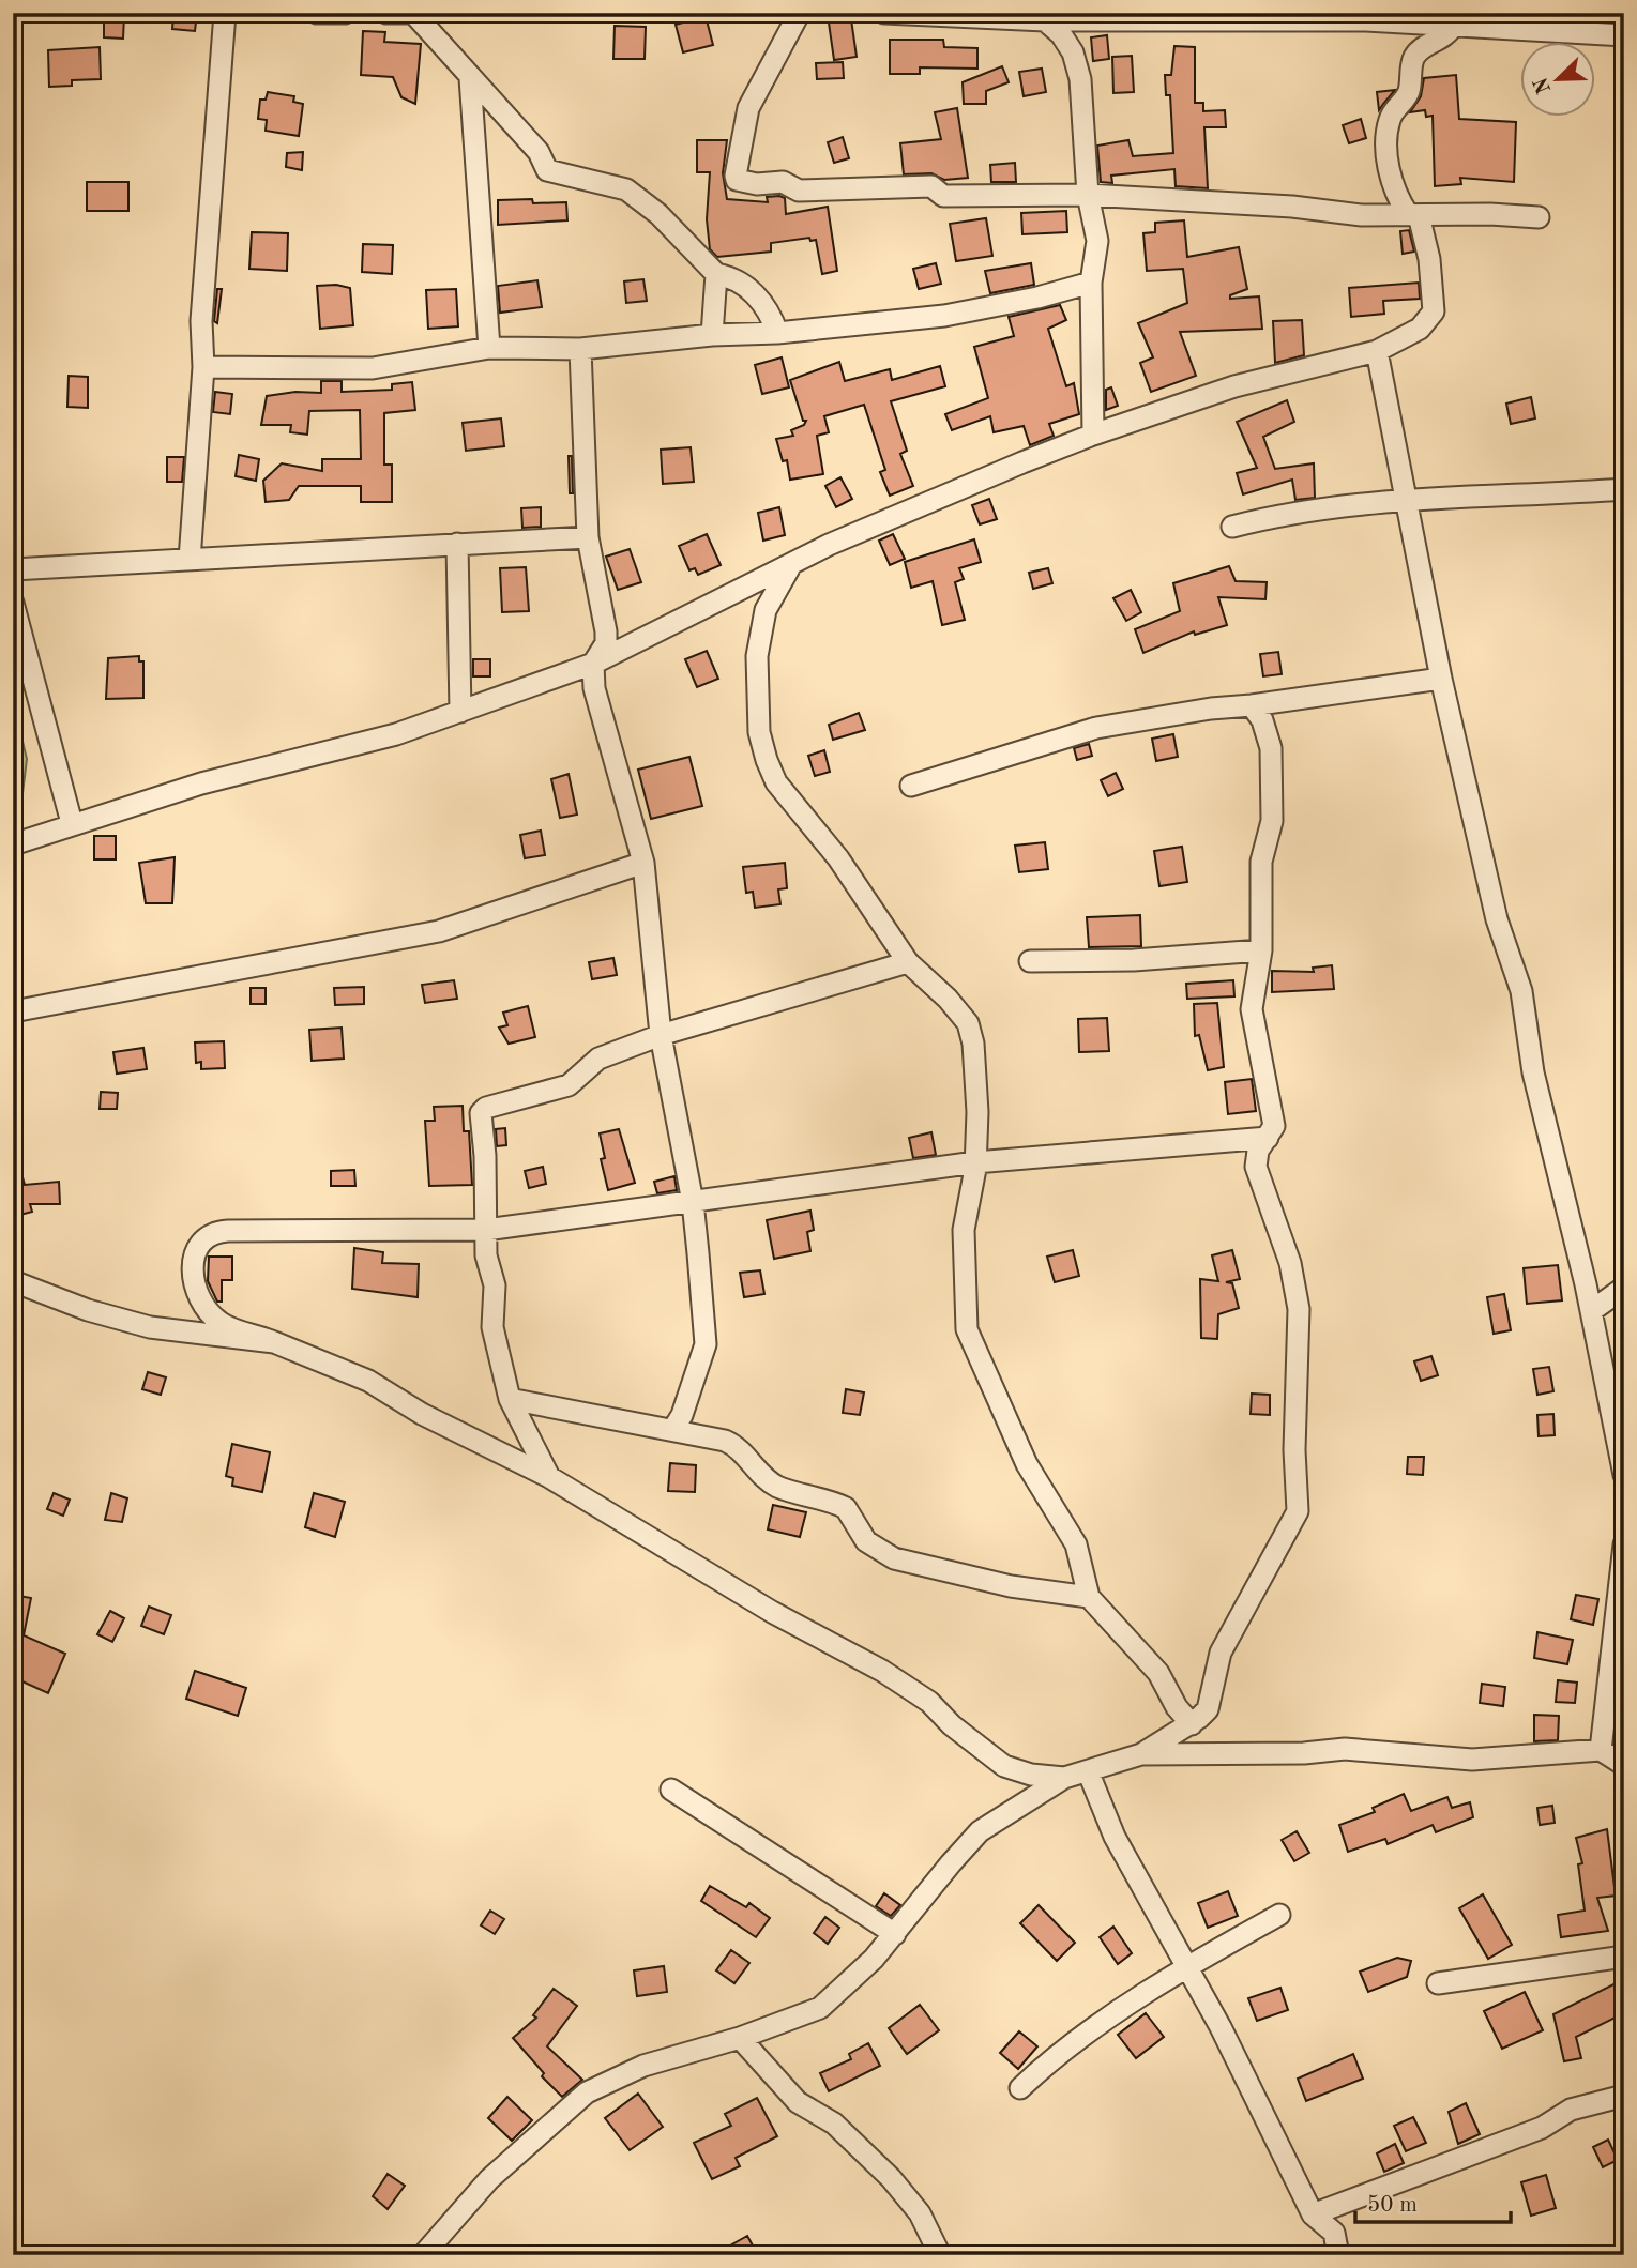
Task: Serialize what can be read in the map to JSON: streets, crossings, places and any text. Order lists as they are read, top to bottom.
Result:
{
  "scale_bar": "50 m",
  "north": "bottom left"
}
